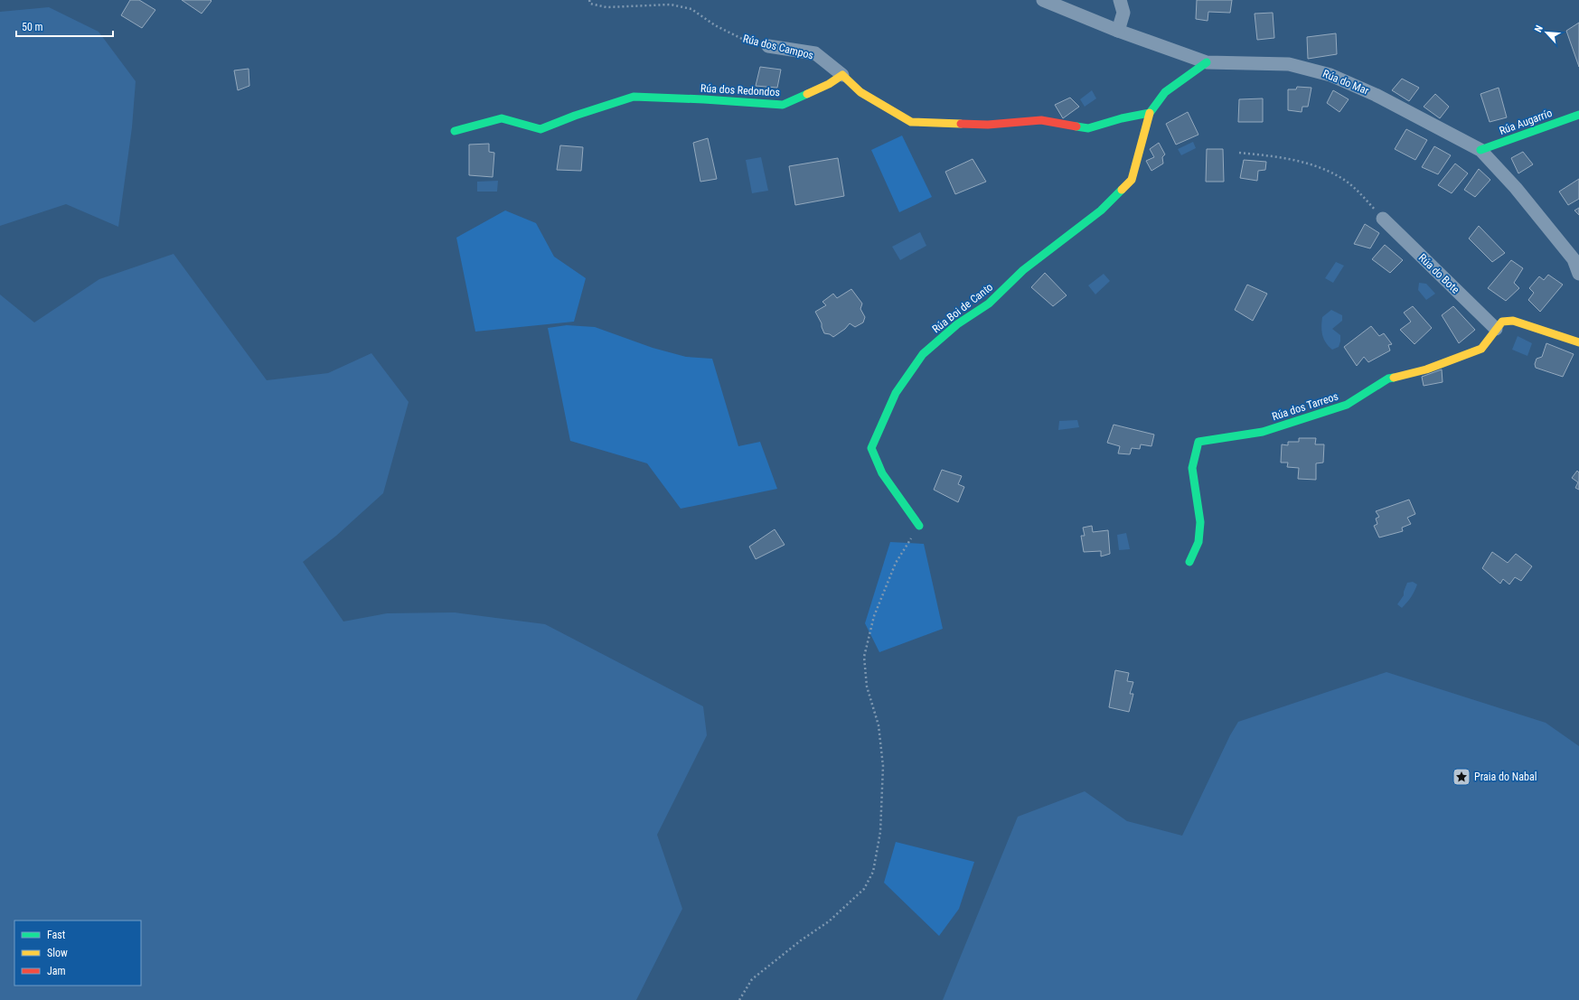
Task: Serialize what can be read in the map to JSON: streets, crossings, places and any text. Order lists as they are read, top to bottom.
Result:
{
  "streets": {
    "street": [
      "Rúa dos Campos",
      "Rúa do Mar",
      "Rúa dos Redondos",
      "Rúa Augarrío",
      "Rúa do Bote",
      "Rúa Boi de Canto",
      "Rúa dos Tarreos"
    ]
  },
  "crossings": [
    ["Rúa dos Campos", "Rúa dos Redondos"],
    ["Rúa do Mar", "Rúa Augarrío"],
    ["Rúa do Bote", "Rúa dos Tarreos"]
  ],
  "places": {
    "place": ["Praia do Nabal"]
  },
  "legend": ["Fast", "Slow", "Jam"],
  "scale_bar": "50 m",
  "north": "top left"
}
